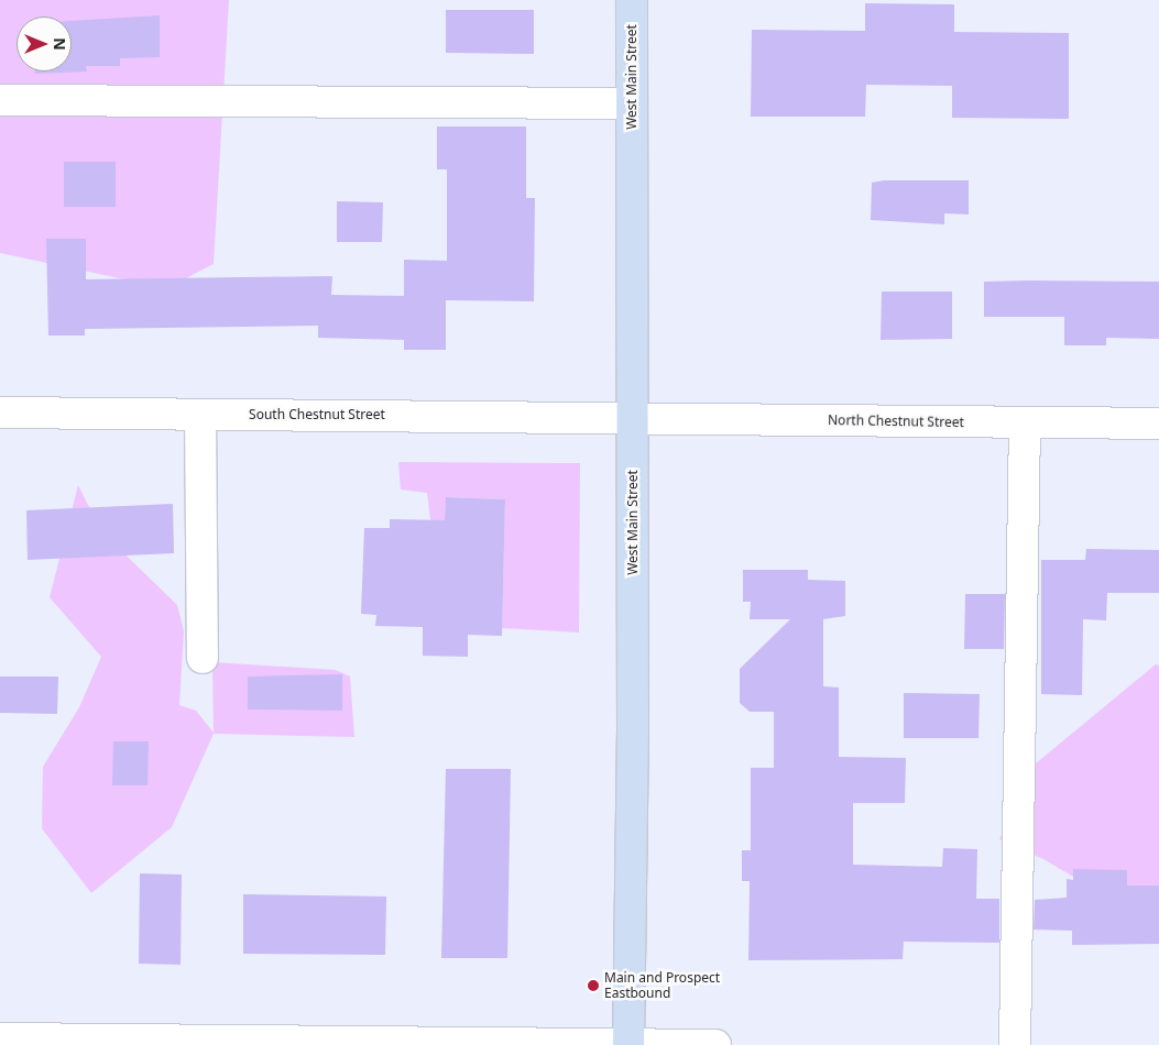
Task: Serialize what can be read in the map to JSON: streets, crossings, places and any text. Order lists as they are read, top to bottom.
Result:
{
  "streets": {
    "main road": ["West Main Street"],
    "street": ["South Chestnut Street", "North Chestnut Street"]
  },
  "crossings": [
    ["West Main Street", "South Chestnut Street"],
    ["West Main Street", "North Chestnut Street"],
    ["South Chestnut Street", "North Chestnut Street"]
  ],
  "places": ["Main and Prospect Eastbound"],
  "north": "right"
}
